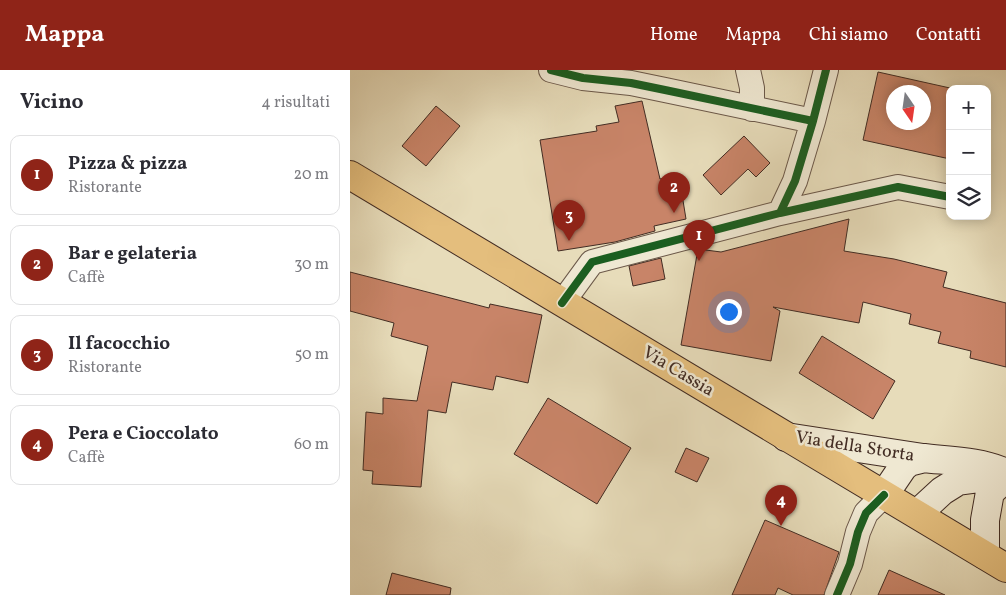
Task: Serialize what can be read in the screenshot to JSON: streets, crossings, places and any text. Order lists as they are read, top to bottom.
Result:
{
  "streets": {
    "main road": ["Via Cassia", "Via della Storta"]
  },
  "crossings": [
    ["Via Cassia", "Via della Storta"]
  ],
  "north": "bottom",
  "page": {
    "header": "Mappa",
    "nav": [
      "Home",
      "Mappa",
      "Chi siamo",
      "Contatti"
    ],
    "heading": ["Vicino", "4 risultati"],
    "map_buttons": ["+", "−"],
    "list": [
      {
        "mark": "1",
        "name": "Pizza & pizza",
        "note": "Ristorante",
        "value": "20 m"
      },
      {
        "mark": "2",
        "name": "Bar e gelateria",
        "note": "Caffè",
        "value": "30 m"
      },
      {
        "mark": "3",
        "name": "Il facocchio",
        "note": "Ristorante",
        "value": "50 m"
      },
      {
        "mark": "4",
        "name": "Pera e Cioccolato",
        "note": "Caffè",
        "value": "60 m"
      }
    ],
    "pins": [
      "2",
      "3",
      "1",
      "4"
    ]
  }
}
